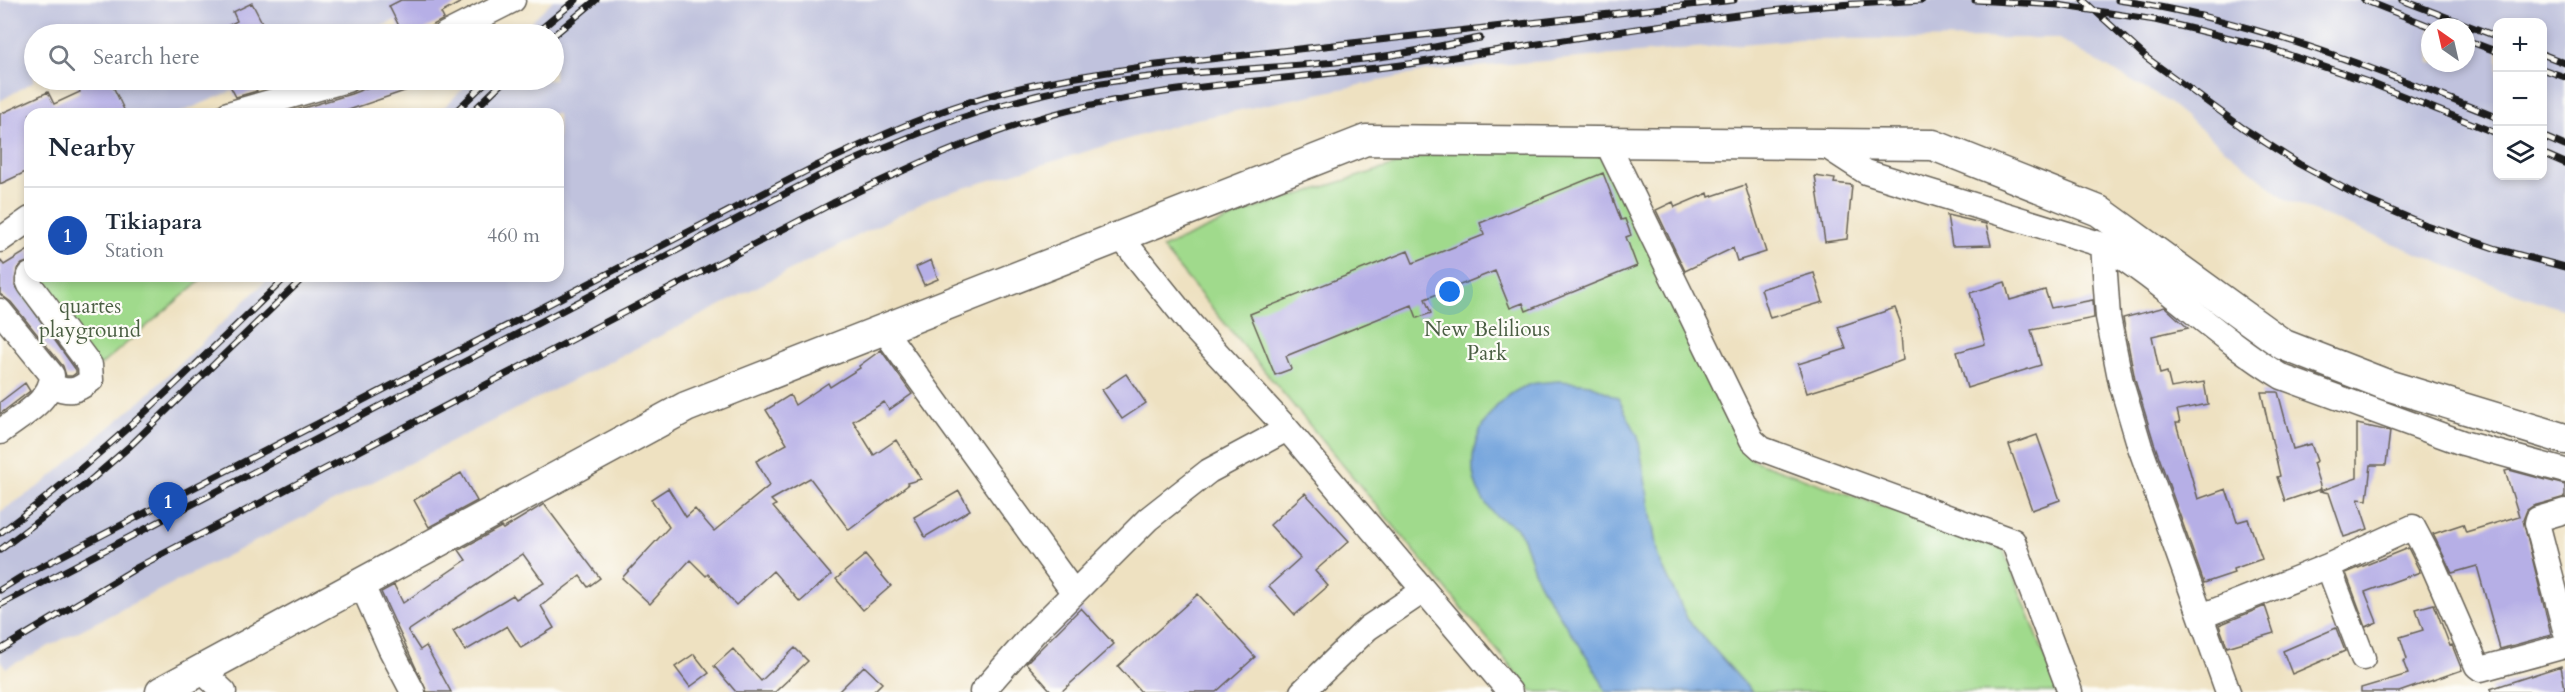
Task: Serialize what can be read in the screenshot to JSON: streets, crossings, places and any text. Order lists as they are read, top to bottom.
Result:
{
  "parks": ["quartes playground", "New Belilious Park"],
  "north": "top left",
  "page": {
    "map_buttons": ["+", "−"],
    "search": "Search here",
    "heading": "Nearby",
    "list": [
      {
        "mark": "1",
        "name": "Tikiapara",
        "note": "Station",
        "value": "460 m"
      }
    ],
    "pins": "1"
  }
}
